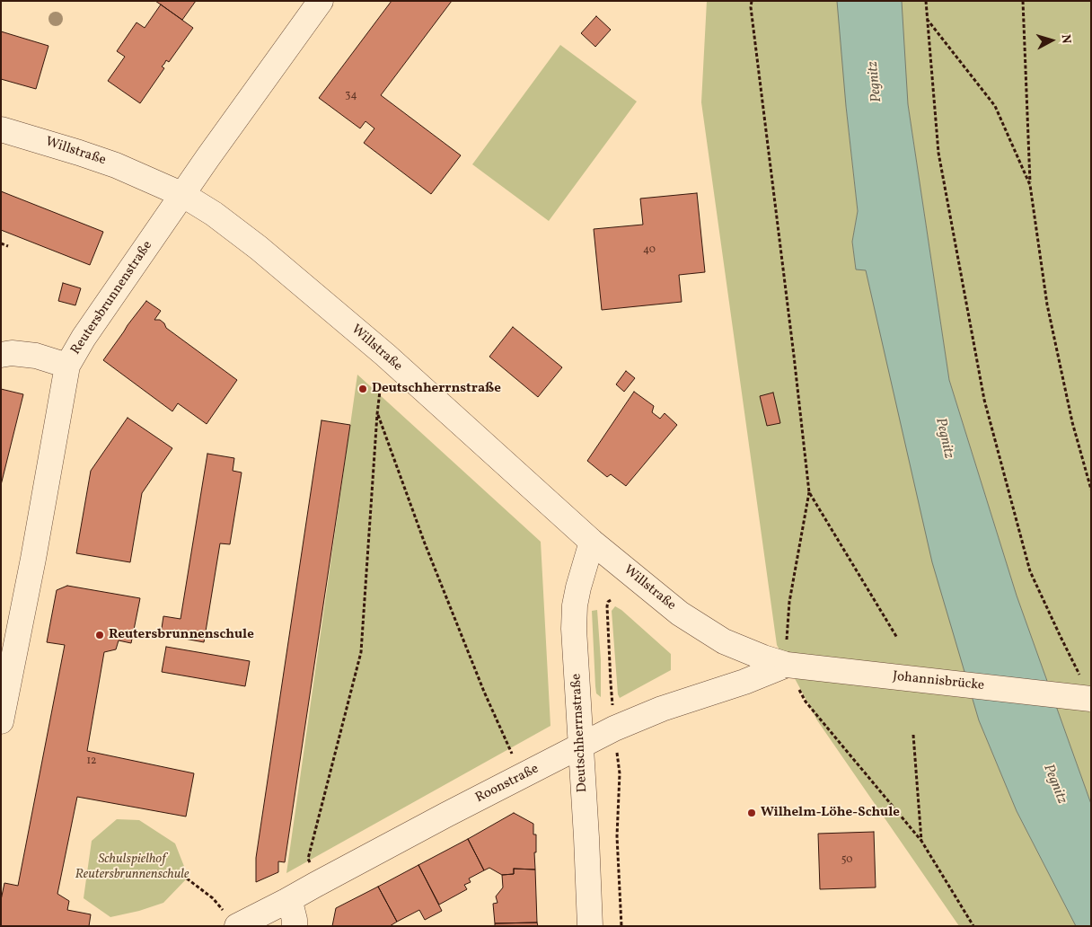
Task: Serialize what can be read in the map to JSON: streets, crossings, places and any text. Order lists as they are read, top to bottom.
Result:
{
  "streets": {
    "street": [
      "Willstraße",
      "Reutersbrunnenstraße",
      "Johannisbrücke",
      "Deutschherrnstraße",
      "Roonstraße"
    ]
  },
  "crossings": [
    ["Willstraße", "Reutersbrunnenstraße"],
    ["Willstraße", "Johannisbrücke"],
    ["Willstraße", "Deutschherrnstraße"],
    ["Willstraße", "Roonstraße"],
    ["Johannisbrücke", "Roonstraße"],
    ["Deutschherrnstraße", "Roonstraße"]
  ],
  "water": ["Pegnitz"],
  "parks": ["Schulspielhof Reutersbrunnenschule"],
  "places": ["Deutschherrnstraße", "Reutersbrunnenschule", "Wilhelm-Löhe-Schule"],
  "house_numbers": [
    "34",
    "40",
    "12",
    "50"
  ],
  "north": "right"
}
